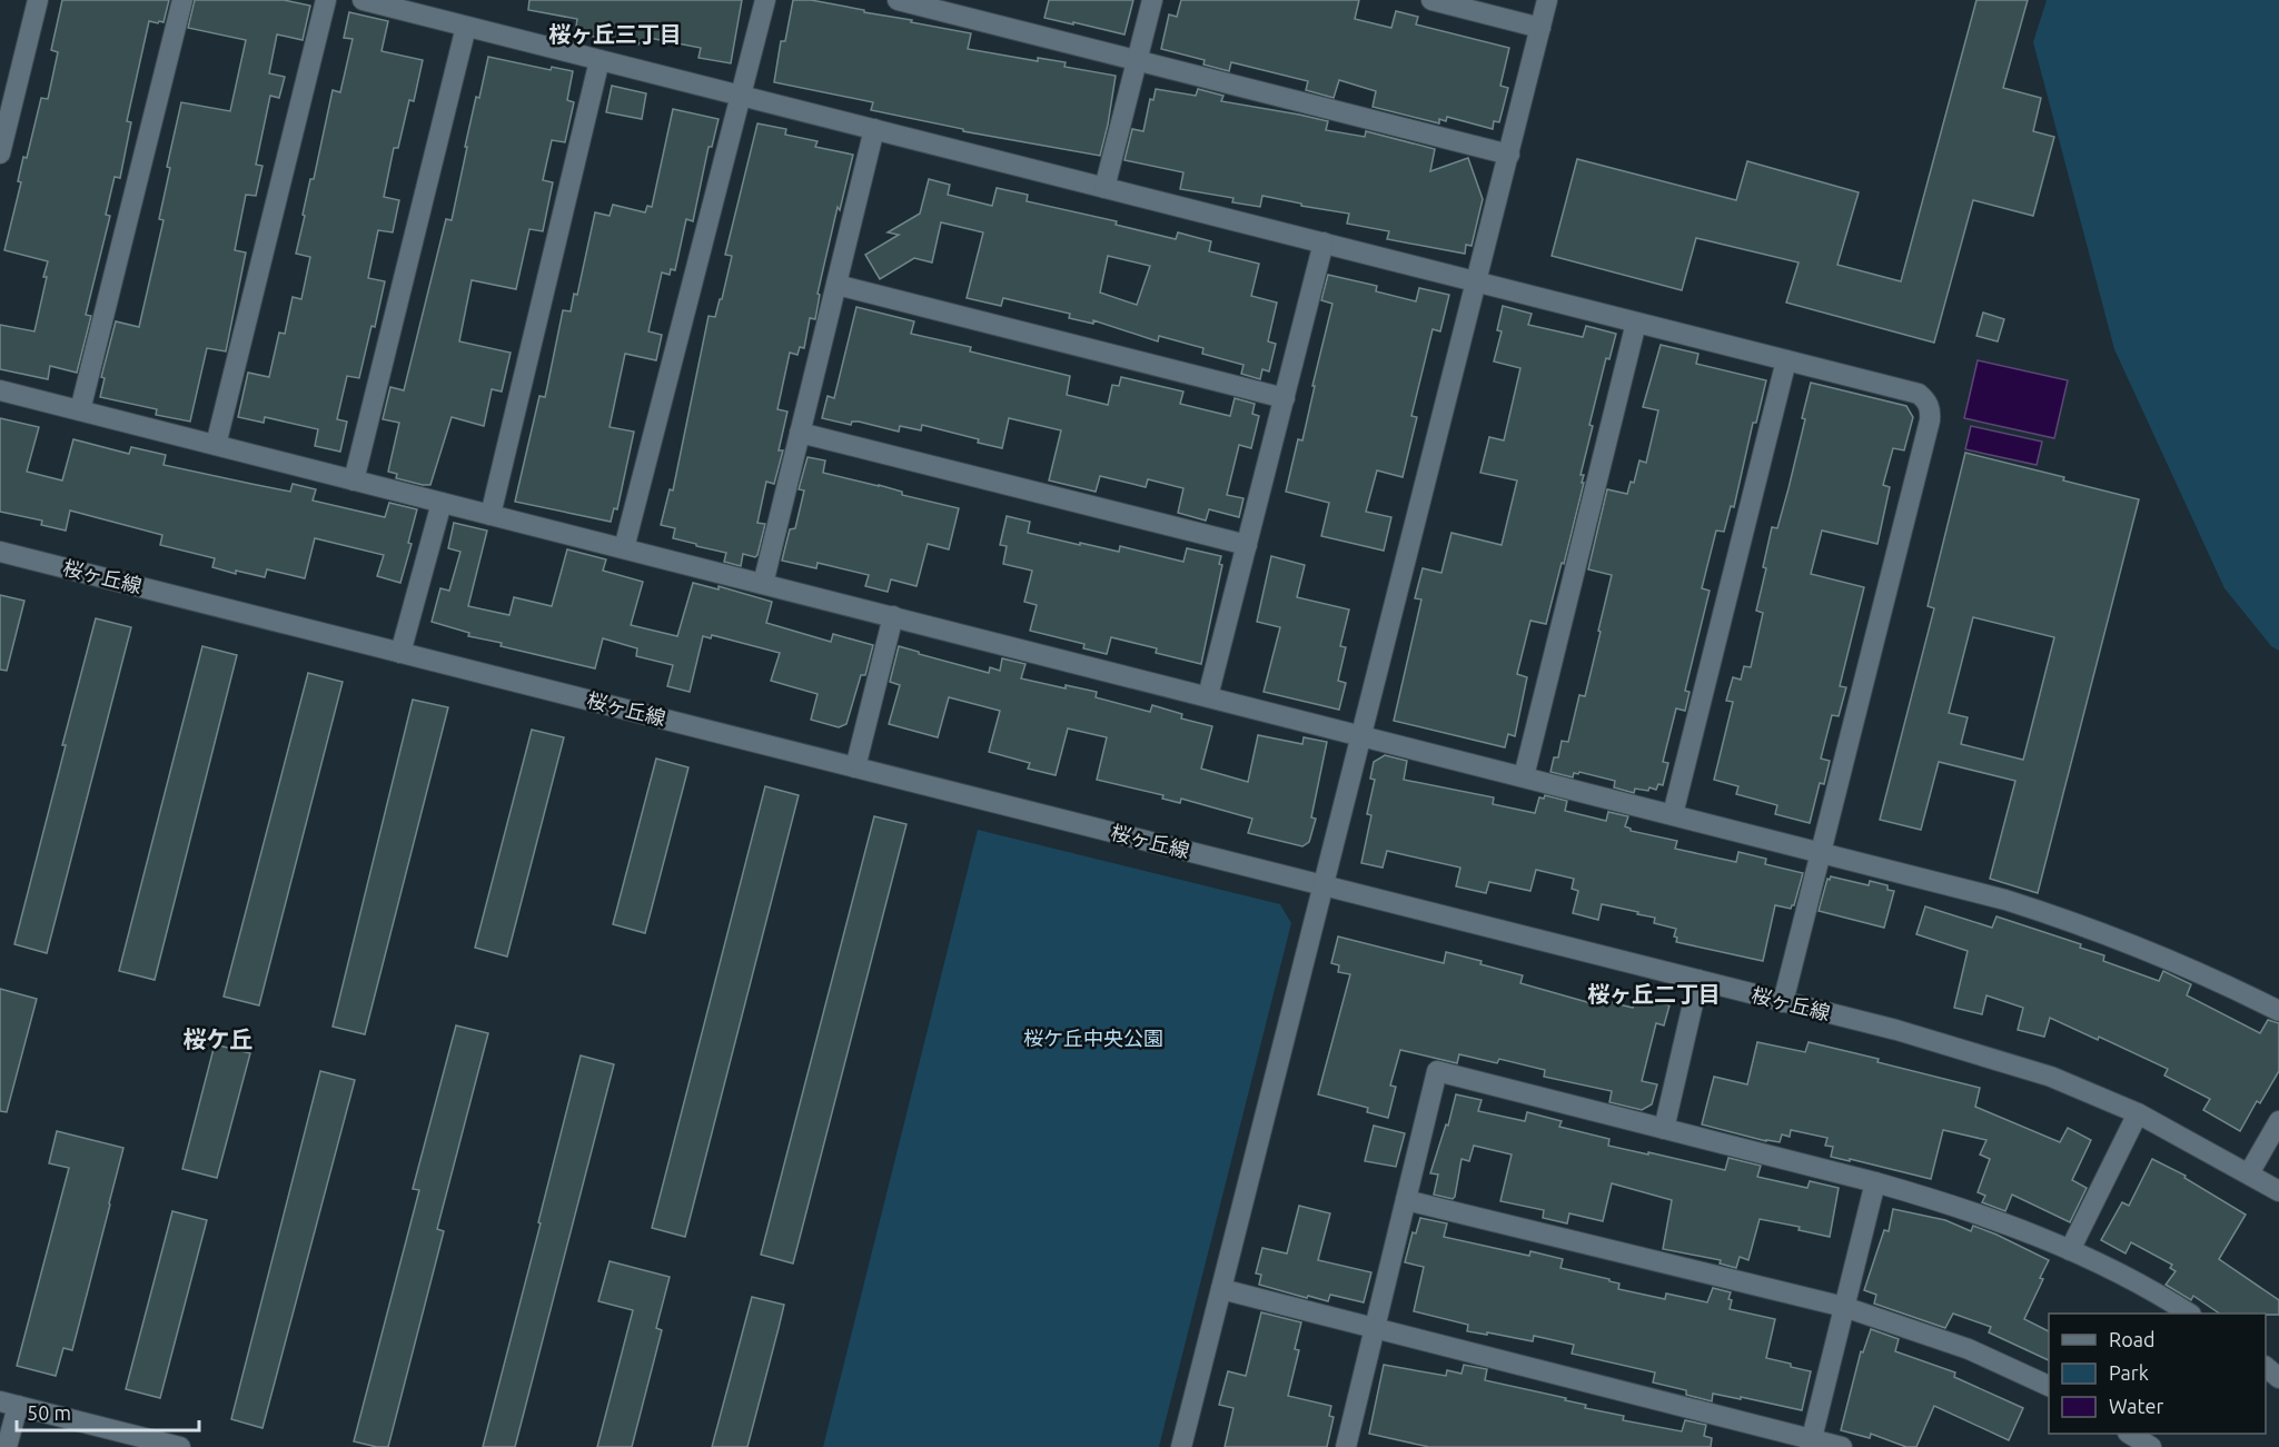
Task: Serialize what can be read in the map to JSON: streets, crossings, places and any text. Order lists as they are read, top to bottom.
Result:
{
  "streets": {
    "street": ["桜ヶ丘線"]
  },
  "districts": ["桜ヶ丘三丁目", "桜ヶ丘二丁目", "桜ケ丘"],
  "parks": ["桜ケ丘中央公園"],
  "legend": ["Road", "Park", "Water"],
  "scale_bar": "50 m"
}
